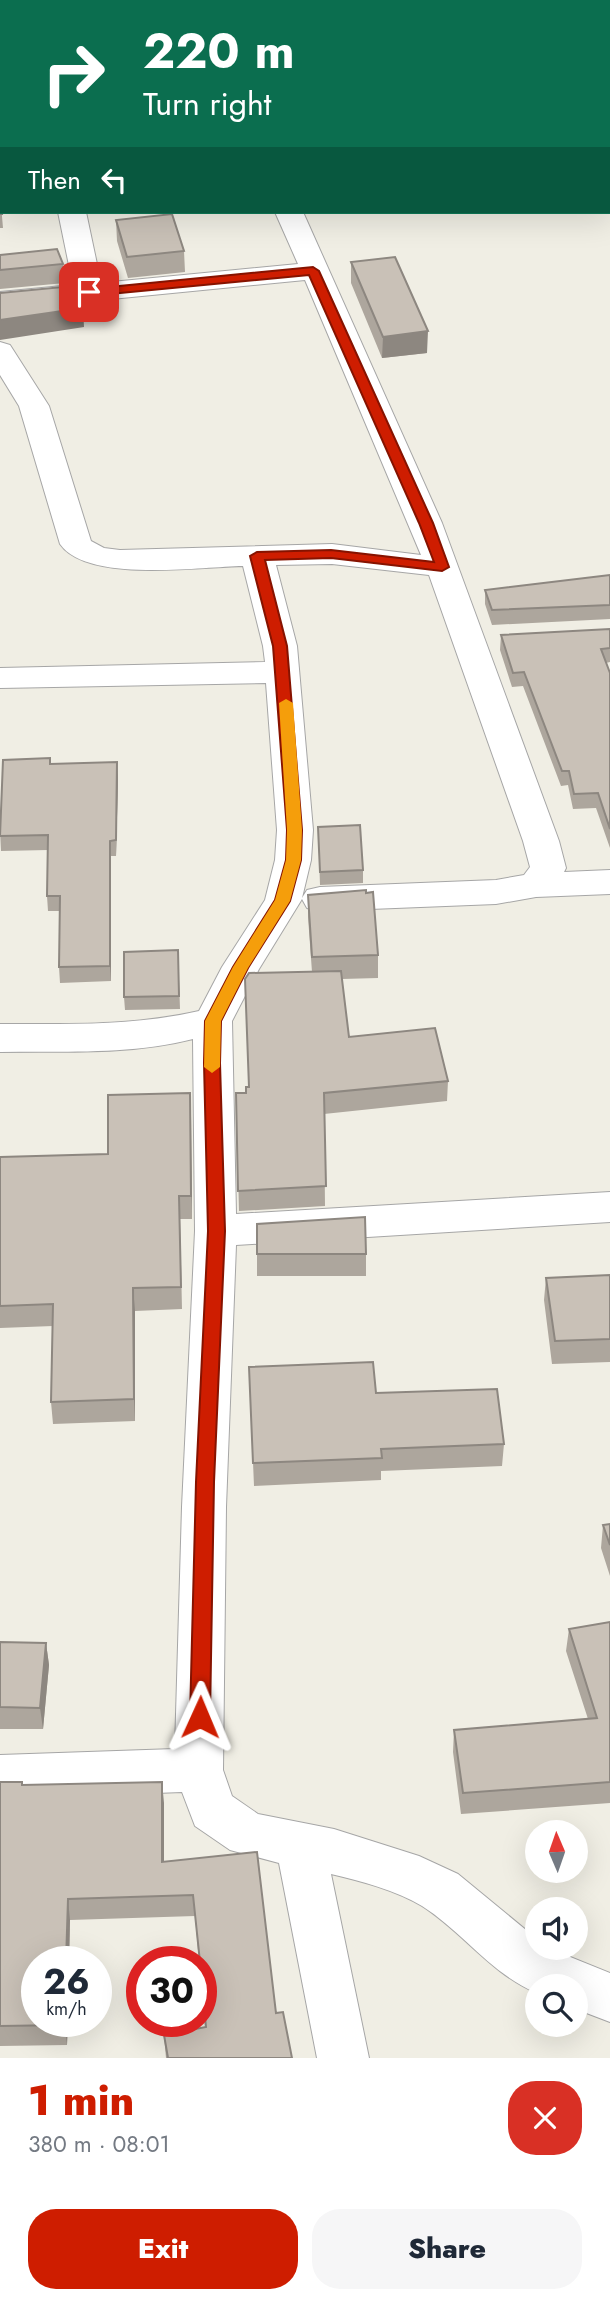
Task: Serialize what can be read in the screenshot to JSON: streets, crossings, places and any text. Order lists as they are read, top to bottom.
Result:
{
  "north": "top",
  "page": {
    "turn": ["220 m", "Turn right"],
    "then": "Then",
    "speed": "26 km/h",
    "limit": "30",
    "heading": ["1 min", "380 m · 08:01"],
    "buttons": ["Exit", "Share"]
  }
}
